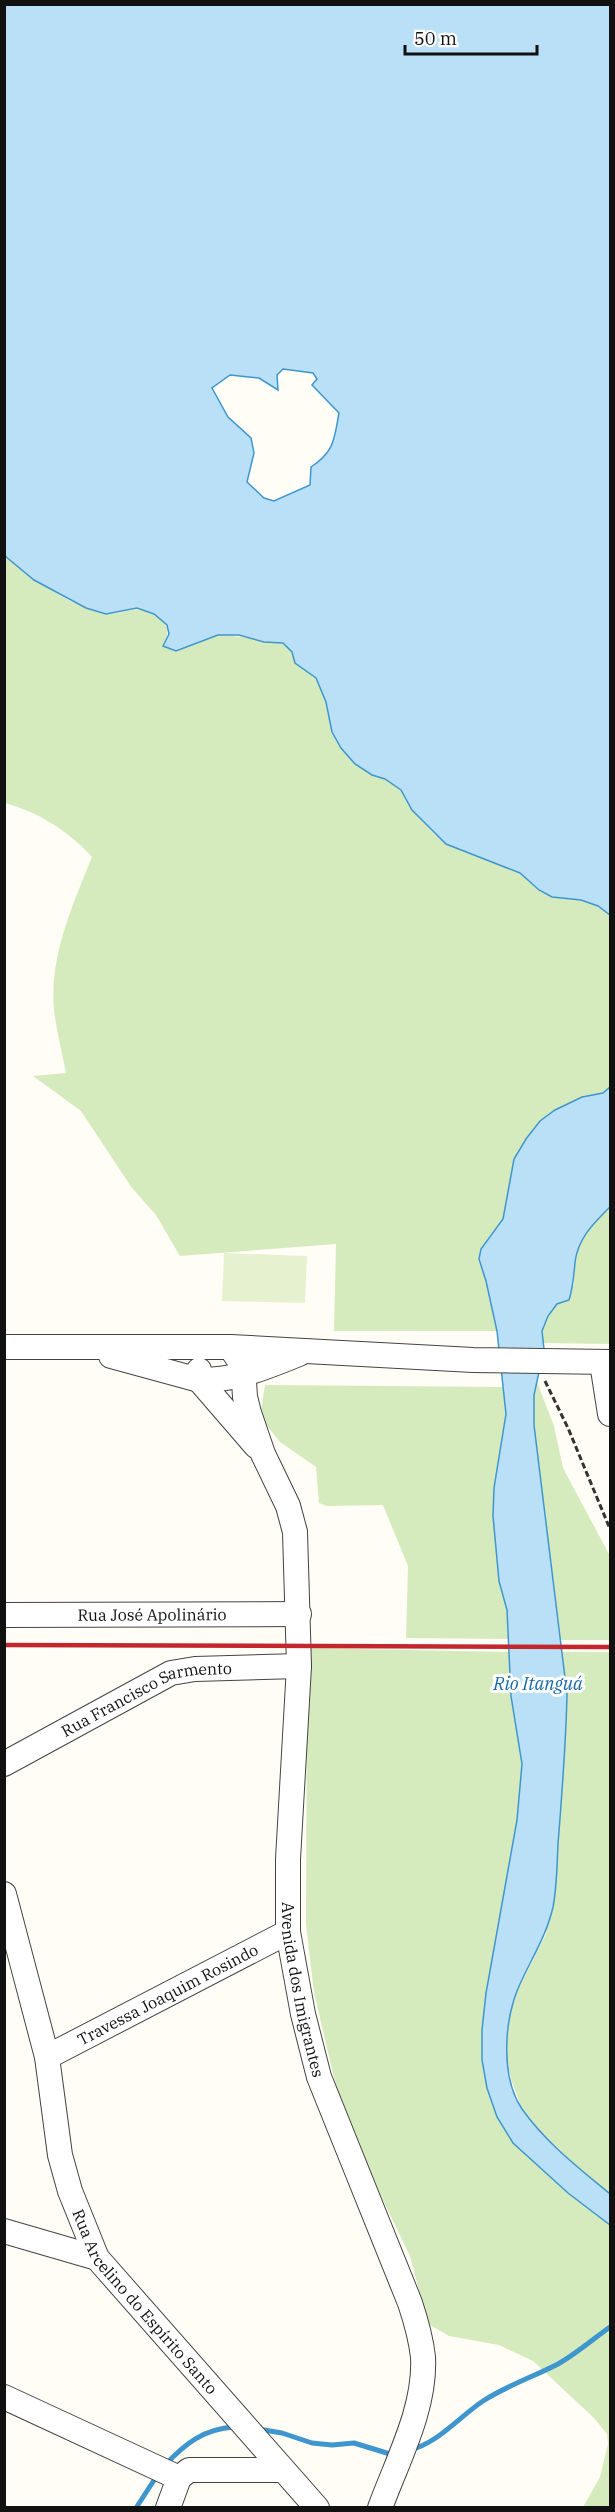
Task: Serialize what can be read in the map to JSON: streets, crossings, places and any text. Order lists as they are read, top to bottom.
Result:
{
  "streets": {
    "street": [
      "Rua José Apolinário",
      "Rua Francisco Sarmento",
      "Avenida dos Imigrantes",
      "Travessa Joaquim Rosindo",
      "Rua Arcelino do Espírito Santo"
    ]
  },
  "crossings": [
    ["Rua José Apolinário", "Avenida dos Imigrantes"],
    ["Rua Francisco Sarmento", "Avenida dos Imigrantes"],
    ["Avenida dos Imigrantes", "Travessa Joaquim Rosindo"],
    ["Travessa Joaquim Rosindo", "Rua Arcelino do Espírito Santo"]
  ],
  "water": ["Rio Itanguá"],
  "scale_bar": "50 m"
}
